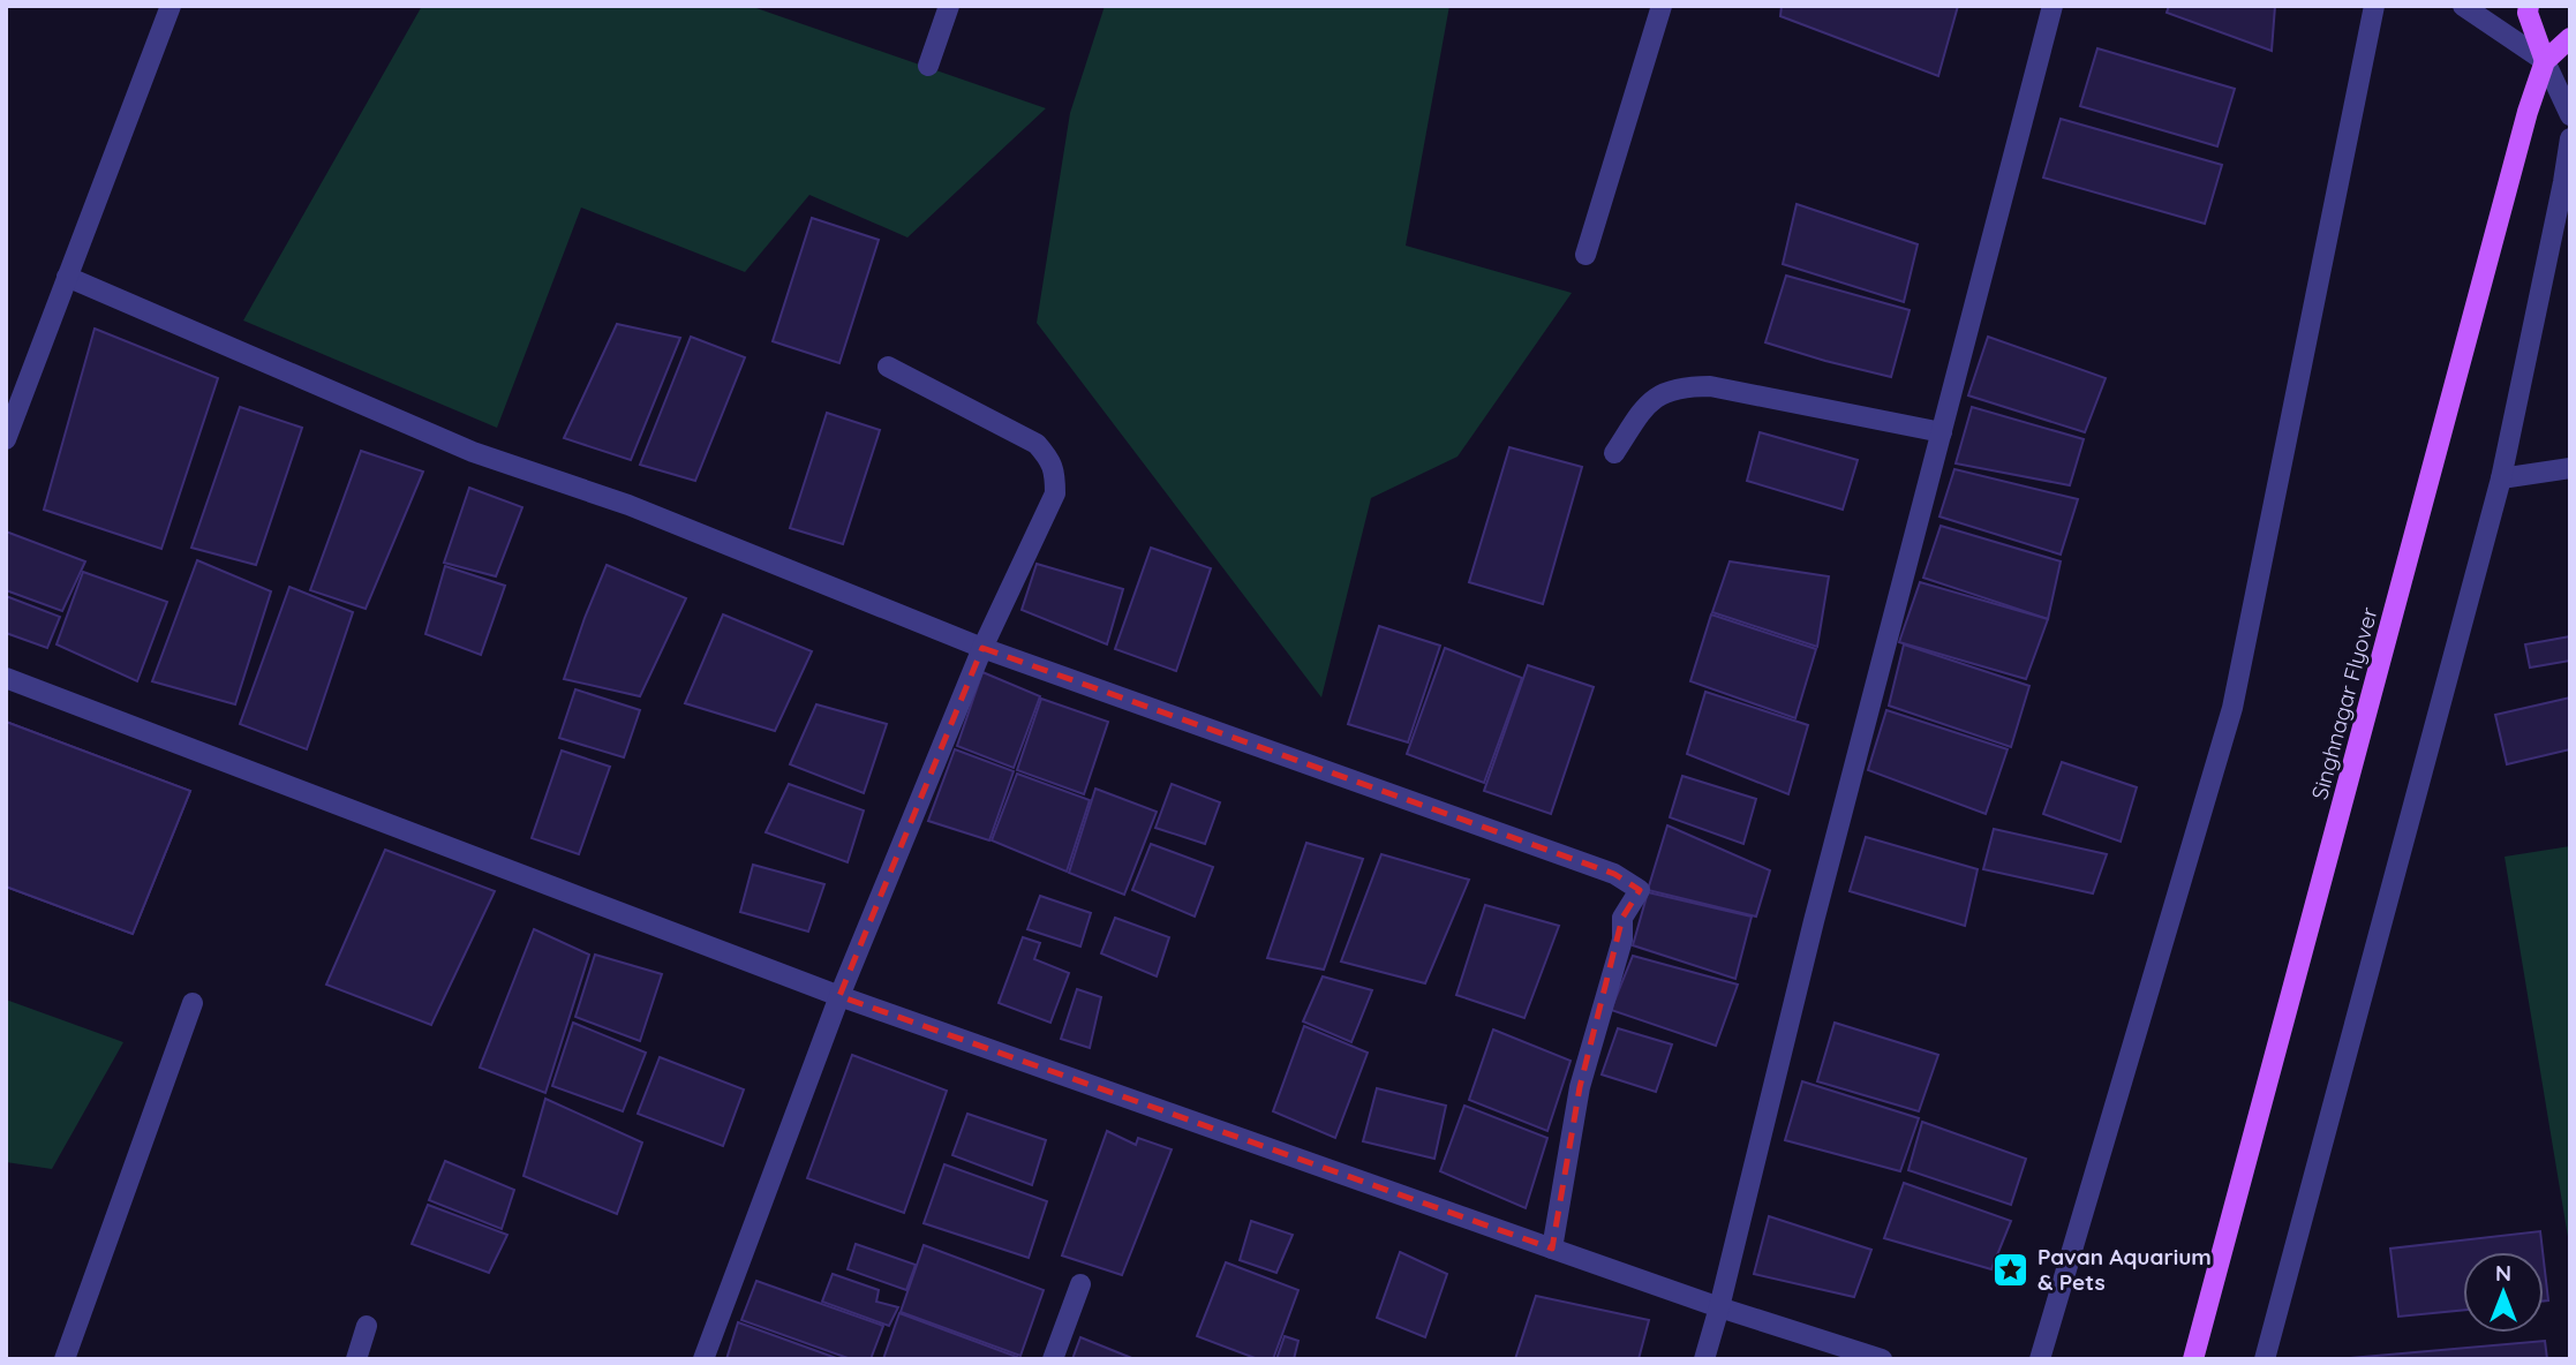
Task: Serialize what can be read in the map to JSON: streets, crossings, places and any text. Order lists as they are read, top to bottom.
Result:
{
  "streets": {
    "main road": ["Singhnagar Flyover"]
  },
  "places": {
    "place": ["Pavan Aquarium & Pets"]
  },
  "north": "top"
}
